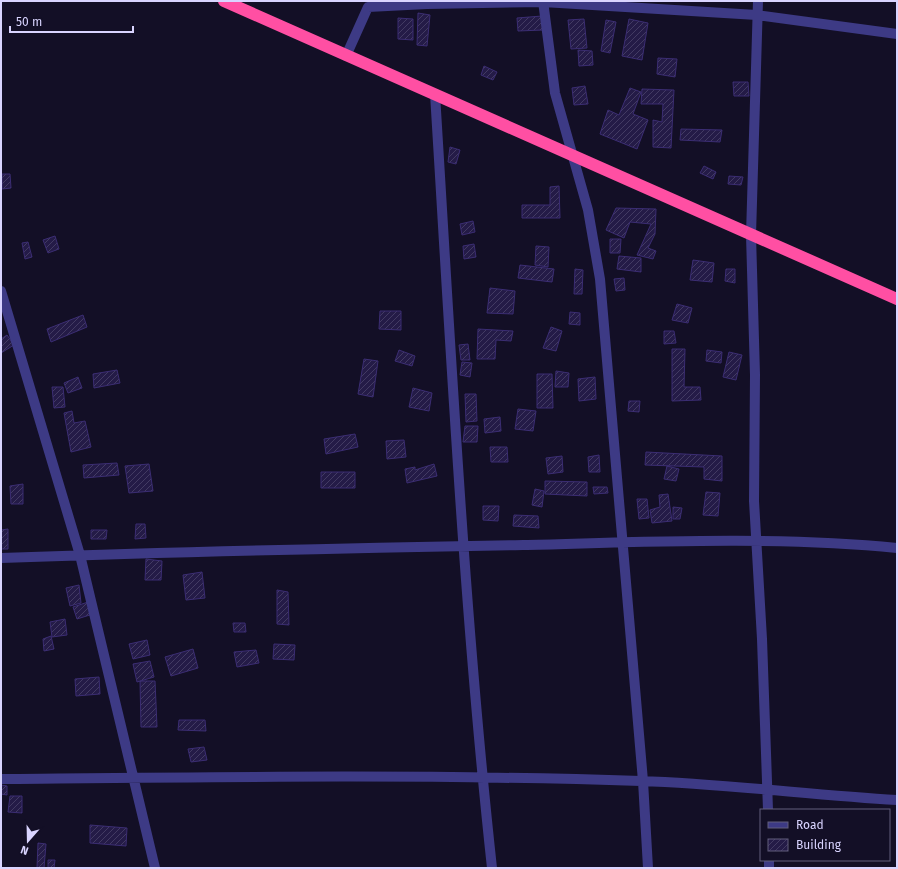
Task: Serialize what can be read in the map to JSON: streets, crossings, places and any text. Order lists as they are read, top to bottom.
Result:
{
  "legend": ["Road", "Building"],
  "scale_bar": "50 m",
  "north": "bottom"
}
